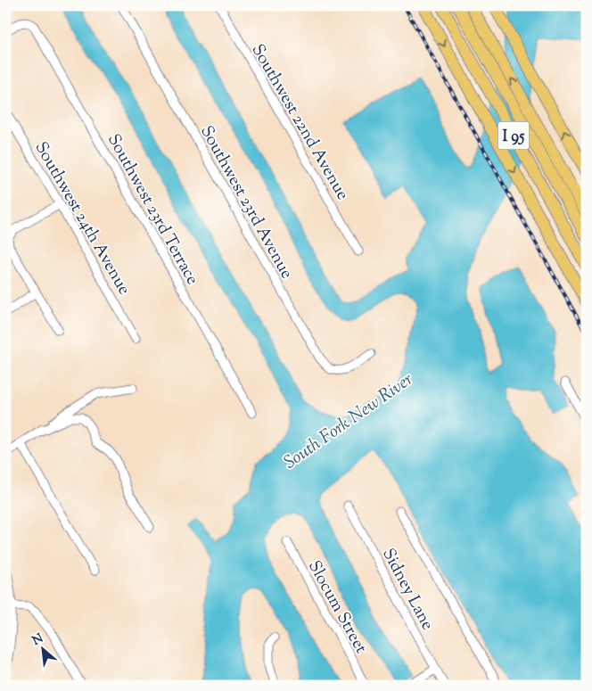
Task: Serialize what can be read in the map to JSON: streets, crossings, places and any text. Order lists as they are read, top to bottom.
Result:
{
  "streets": {
    "highway": ["I 95"],
    "street": [
      "Southwest 22nd Avenue",
      "Southwest 23rd Avenue",
      "Southwest 23rd Terrace",
      "Southwest 24th Avenue",
      "Sidney Lane",
      "Slocum Street"
    ]
  },
  "water": ["South Fork New River"],
  "north": "top left"
}
